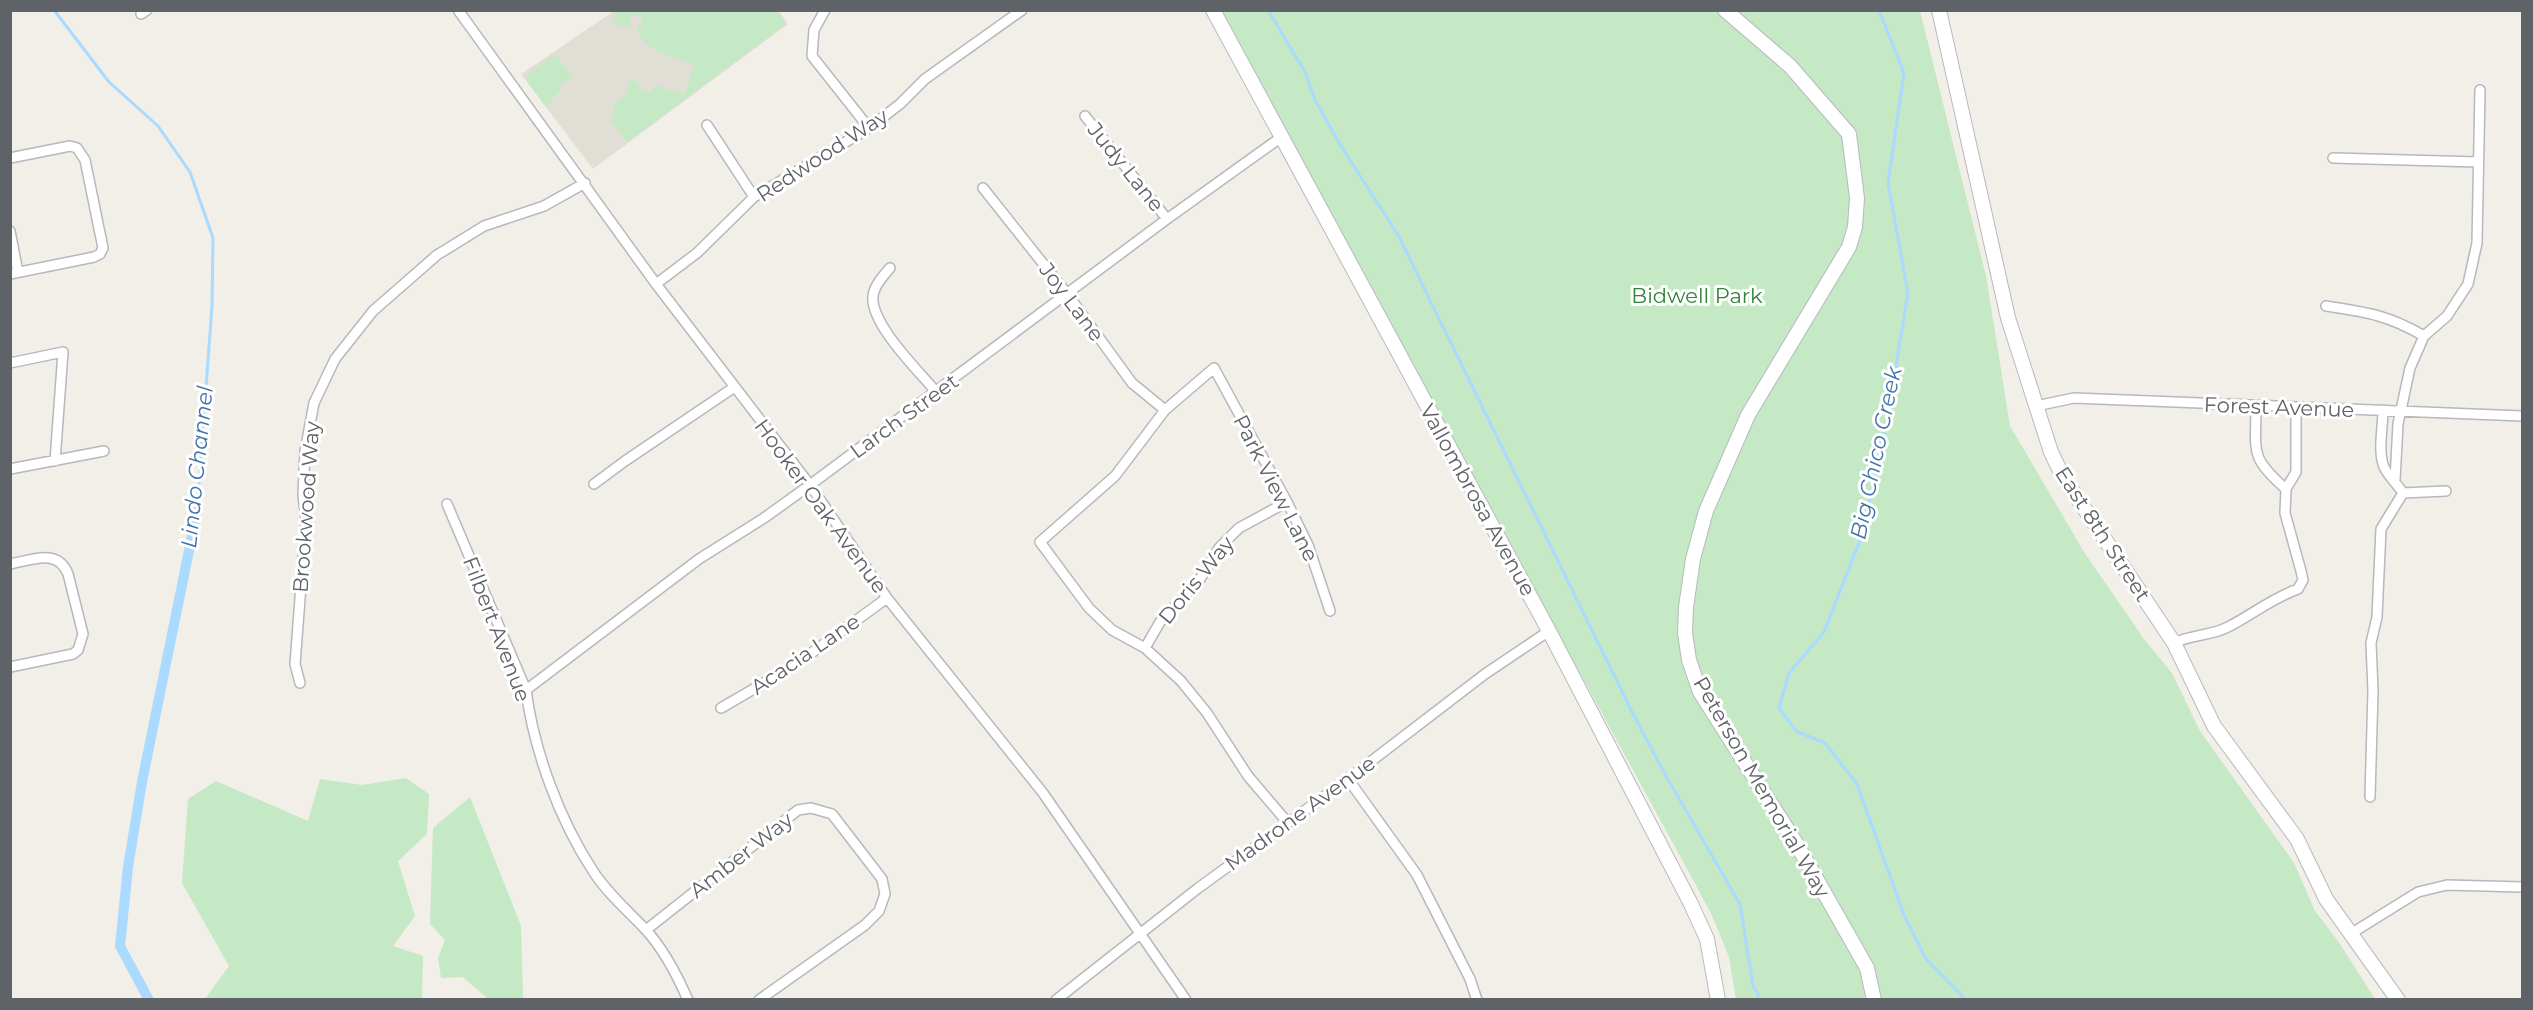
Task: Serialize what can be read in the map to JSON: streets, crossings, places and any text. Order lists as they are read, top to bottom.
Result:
{
  "streets": {
    "street": [
      "Redwood Way",
      "Judy Lane",
      "Joy Lane",
      "Forest Avenue",
      "Larch Street",
      "Park View Lane",
      "Vallombrosa Avenue",
      "Hooker Oak Avenue",
      "Brookwood Way",
      "East 8th Street",
      "Doris Way",
      "Filbert Avenue",
      "Acacia Lane",
      "Peterson Memorial Way",
      "Madrone Avenue",
      "Amber Way"
    ]
  },
  "crossings": [
    ["Redwood Way", "Hooker Oak Avenue"],
    ["Judy Lane", "Larch Street"],
    ["Joy Lane", "Larch Street"],
    ["Joy Lane", "Park View Lane"],
    ["Forest Avenue", "East 8th Street"],
    ["Larch Street", "Vallombrosa Avenue"],
    ["Larch Street", "Hooker Oak Avenue"],
    ["Larch Street", "Filbert Avenue"],
    ["Park View Lane", "Doris Way"],
    ["Vallombrosa Avenue", "Madrone Avenue"],
    ["Hooker Oak Avenue", "Brookwood Way"],
    ["Hooker Oak Avenue", "Acacia Lane"],
    ["Hooker Oak Avenue", "Madrone Avenue"],
    ["Filbert Avenue", "Amber Way"]
  ],
  "water": ["Big Chico Creek", "Lindo Channel"],
  "parks": ["Bidwell Park"]
}
